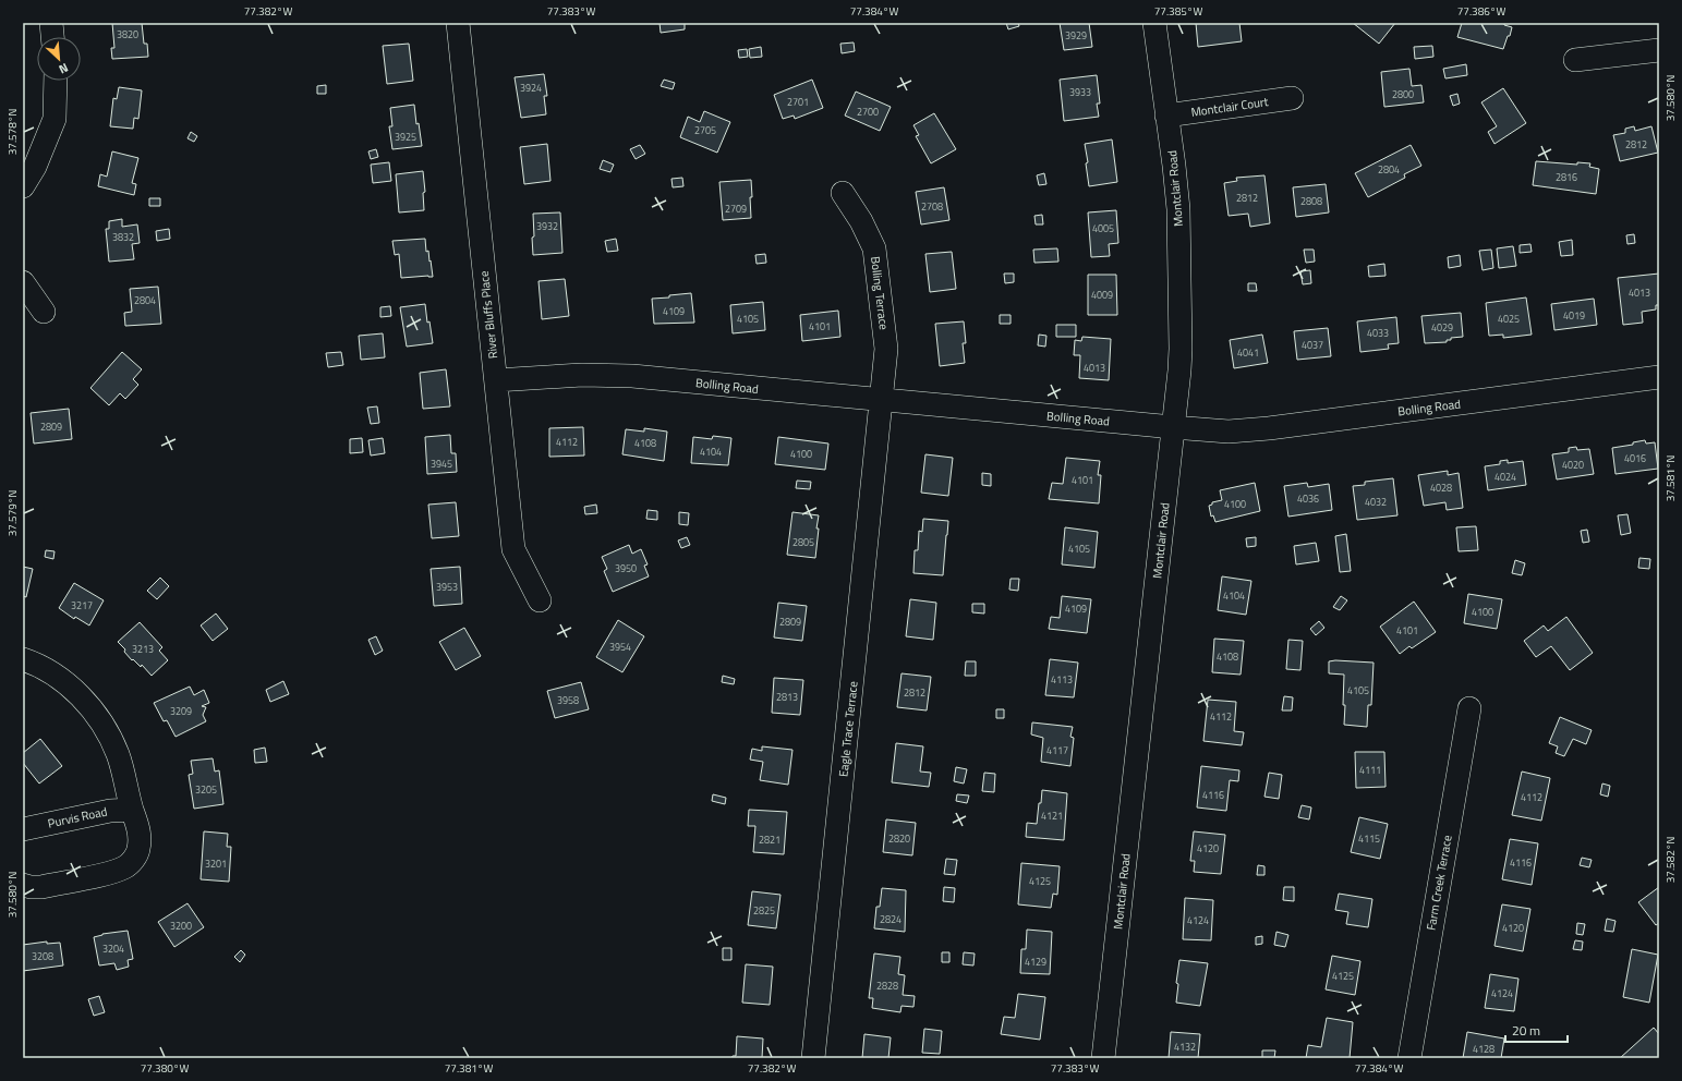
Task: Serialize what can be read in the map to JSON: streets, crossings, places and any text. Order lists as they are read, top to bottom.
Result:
{
  "streets": {
    "street": [
      "Montclair Court",
      "Montclair Road",
      "Bolling Terrace",
      "River Bluffs Place",
      "Bolling Road",
      "Eagle Trace Terrace",
      "Purvis Road",
      "Farm Creek Terrace"
    ]
  },
  "crossings": [
    ["Montclair Court", "Montclair Road"],
    ["Montclair Road", "Bolling Road"],
    ["Bolling Terrace", "Bolling Road"],
    ["Bolling Terrace", "Eagle Trace Terrace"],
    ["River Bluffs Place", "Bolling Road"],
    ["Bolling Road", "Eagle Trace Terrace"]
  ],
  "house_numbers": [
    "3820",
    "3929",
    "3924",
    "3933",
    "2800",
    "2701",
    "2700",
    "2705",
    "3925",
    "2812",
    "2804",
    "2816",
    "2812",
    "2808",
    "2708",
    "2709",
    "3932",
    "4005",
    "3832",
    "4013",
    "4009",
    "2804",
    "4109",
    "4019",
    "4105",
    "4025",
    "4101",
    "4029",
    "4033",
    "4037",
    "4041",
    "4013",
    "2809",
    "4112",
    "4108",
    "4104",
    "4100",
    "4016",
    "3945",
    "4020",
    "4024",
    "4101",
    "4028",
    "4036",
    "4032",
    "4100",
    "2805",
    "4105",
    "3950",
    "3953",
    "4104",
    "3217",
    "4109",
    "4100",
    "2809",
    "4101",
    "3954",
    "3213",
    "4108",
    "4113",
    "4105",
    "2812",
    "2813",
    "3958",
    "3209",
    "4112",
    "4117",
    "4111",
    "3205",
    "4116",
    "4112",
    "4121",
    "2820",
    "4115",
    "2821",
    "4120",
    "4116",
    "3201",
    "4125",
    "2825",
    "2824",
    "4124",
    "3200",
    "4120",
    "3204",
    "3208",
    "4129",
    "4125",
    "2828",
    "4124",
    "4132",
    "4128"
  ],
  "scale_bar": "20 m",
  "north": "bottom right",
  "coordinates": [
    "77.382°W",
    "77.383°W",
    "77.384°W",
    "77.385°W",
    "77.386°W",
    "37.580°N",
    "37.578°N",
    "37.581°N",
    "37.579°N",
    "37.582°N",
    "77.380°W",
    "77.381°W"
  ]
}
